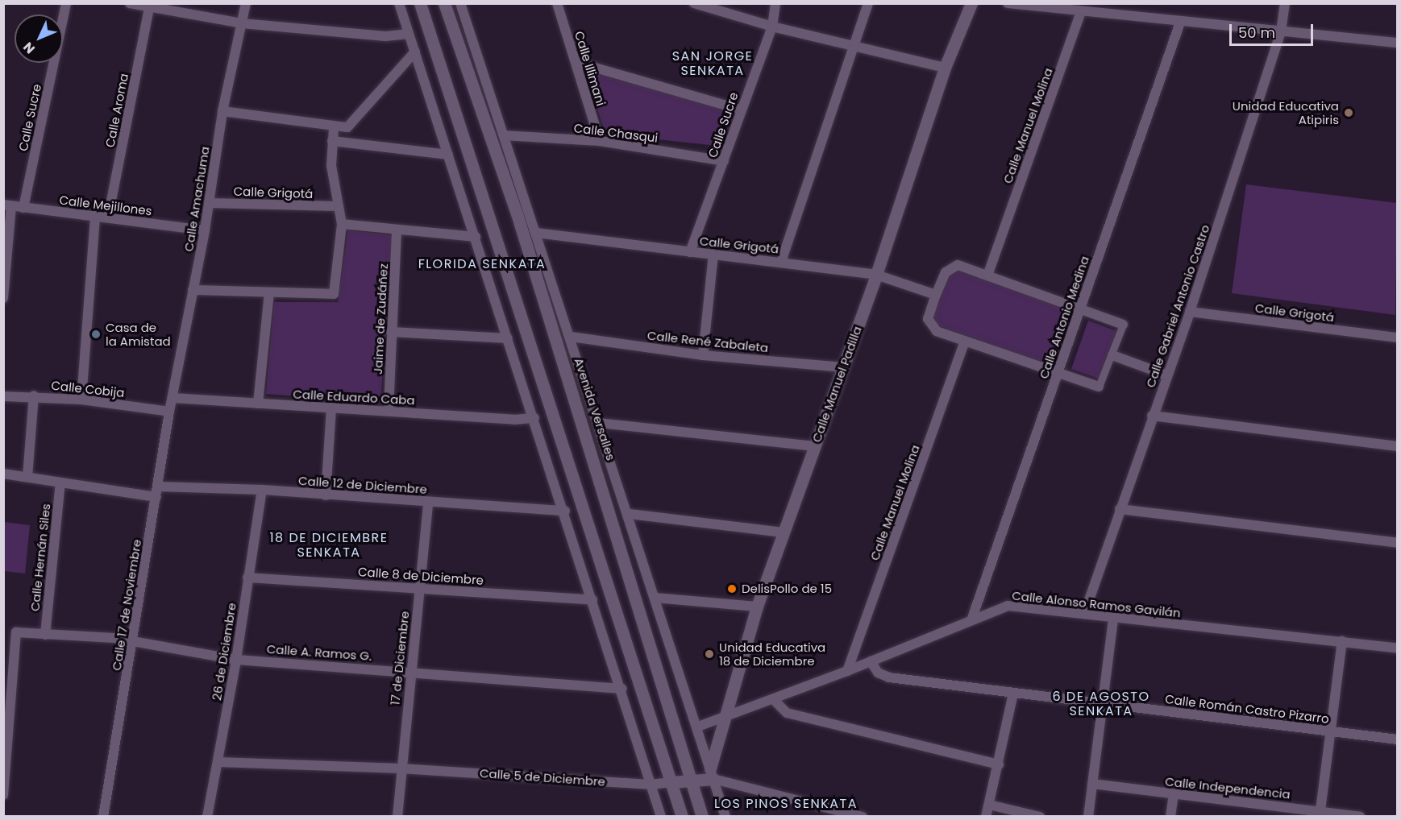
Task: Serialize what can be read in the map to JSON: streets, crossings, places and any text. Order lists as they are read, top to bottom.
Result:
{
  "streets": {
    "street": [
      "Calle Illimani",
      "Calle Aroma",
      "Calle Sucre",
      "Calle Manuel Molina",
      "Calle Chasqui",
      "Calle Grigotá",
      "Calle Amachuma",
      "Calle Mejillones",
      "Calle Gabriel Antonio Castro",
      "Calle Antonio Medina",
      "Jaime de Zudáñez",
      "Calle René Zabaleta",
      "Calle Manuel Padilla",
      "Calle Cobija",
      "Calle Eduardo Caba",
      "Avenida Versalles",
      "Calle 12 de Diciembre",
      "Calle Hernán Siles",
      "Calle 8 de Diciembre",
      "Calle Alonso Ramos Gavilán",
      "Calle 17 de Noviembre",
      "26 de Diciembre",
      "Calle A. Ramos G.",
      "17 de Diciembre",
      "Calle Román Castro Pizarro",
      "Calle 5 de Diciembre",
      "Calle Independencia"
    ]
  },
  "crossings": [
    ["Calle Illimani", "Calle Chasqui"],
    ["Calle Aroma", "Calle Mejillones"],
    ["Calle Sucre", "Calle Chasqui"],
    ["Calle Sucre", "Calle Grigotá"],
    ["Calle Sucre", "Calle Mejillones"],
    ["Calle Manuel Molina", "Calle Alonso Ramos Gavilán"],
    ["Calle Chasqui", "Avenida Versalles"],
    ["Calle Grigotá", "Calle Amachuma"],
    ["Calle Grigotá", "Calle Gabriel Antonio Castro"],
    ["Calle Grigotá", "Calle Manuel Padilla"],
    ["Calle Grigotá", "Avenida Versalles"],
    ["Calle Amachuma", "Calle Mejillones"],
    ["Calle Amachuma", "Calle Eduardo Caba"],
    ["Calle Amachuma", "Calle 17 de Noviembre"],
    ["Calle Gabriel Antonio Castro", "Calle Alonso Ramos Gavilán"],
    ["Calle Antonio Medina", "Calle Alonso Ramos Gavilán"],
    ["Jaime de Zudáñez", "Calle Eduardo Caba"],
    ["Calle René Zabaleta", "Calle Manuel Padilla"],
    ["Calle René Zabaleta", "Avenida Versalles"],
    ["Calle Manuel Padilla", "Avenida Versalles"],
    ["Calle Manuel Padilla", "Calle Alonso Ramos Gavilán"],
    ["Calle Manuel Padilla", "Calle 5 de Diciembre"],
    ["Calle Cobija", "Calle 17 de Noviembre"],
    ["Calle Eduardo Caba", "Calle 17 de Noviembre"],
    ["Avenida Versalles", "Calle Alonso Ramos Gavilán"],
    ["Avenida Versalles", "Calle 5 de Diciembre"],
    ["Calle 12 de Diciembre", "Calle Hernán Siles"],
    ["Calle 12 de Diciembre", "Calle 17 de Noviembre"],
    ["Calle 12 de Diciembre", "26 de Diciembre"],
    ["Calle 12 de Diciembre", "17 de Diciembre"],
    ["Calle Hernán Siles", "Calle A. Ramos G."],
    ["Calle 8 de Diciembre", "26 de Diciembre"],
    ["Calle 8 de Diciembre", "17 de Diciembre"],
    ["Calle Alonso Ramos Gavilán", "Calle Román Castro Pizarro"],
    ["Calle 17 de Noviembre", "Calle A. Ramos G."],
    ["26 de Diciembre", "Calle A. Ramos G."],
    ["26 de Diciembre", "Calle 5 de Diciembre"],
    ["Calle A. Ramos G.", "17 de Diciembre"],
    ["17 de Diciembre", "Calle 5 de Diciembre"]
  ],
  "districts": [
    "SAN JORGE SENKATA",
    "FLORIDA SENKATA",
    "18 DE DICIEMBRE SENKATA",
    "6 DE AGOSTO SENKATA",
    "LOS PINOS SENKATA"
  ],
  "places": [
    "Unidad Educativa Atipiris",
    "Casa de la Amistad",
    "DelisPollo de 15",
    "Unidad Educativa 18 de Diciembre"
  ],
  "scale_bar": "50 m",
  "north": "bottom left"
}
